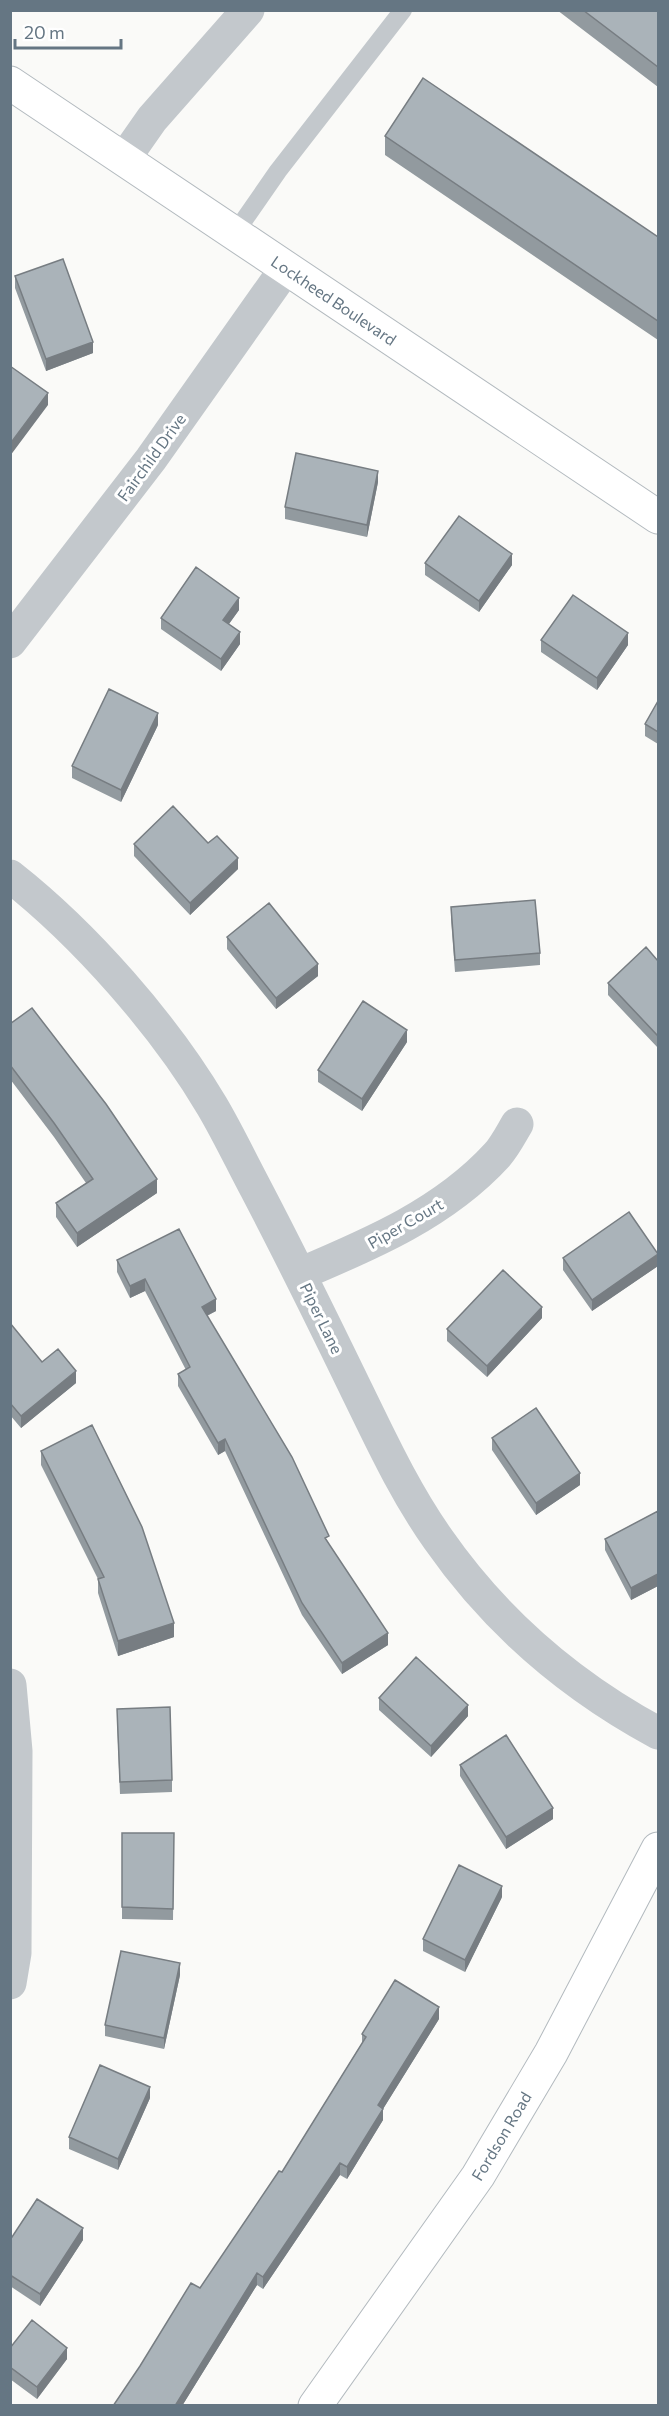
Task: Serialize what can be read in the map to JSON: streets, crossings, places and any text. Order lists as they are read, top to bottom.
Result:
{
  "streets": {
    "street": [
      "Lockheed Boulevard",
      "Fairchild Drive",
      "Piper Court",
      "Piper Lane",
      "Fordson Road"
    ]
  },
  "crossings": [
    ["Lockheed Boulevard", "Fairchild Drive"],
    ["Piper Court", "Piper Lane"]
  ],
  "scale_bar": "20 m"
}
